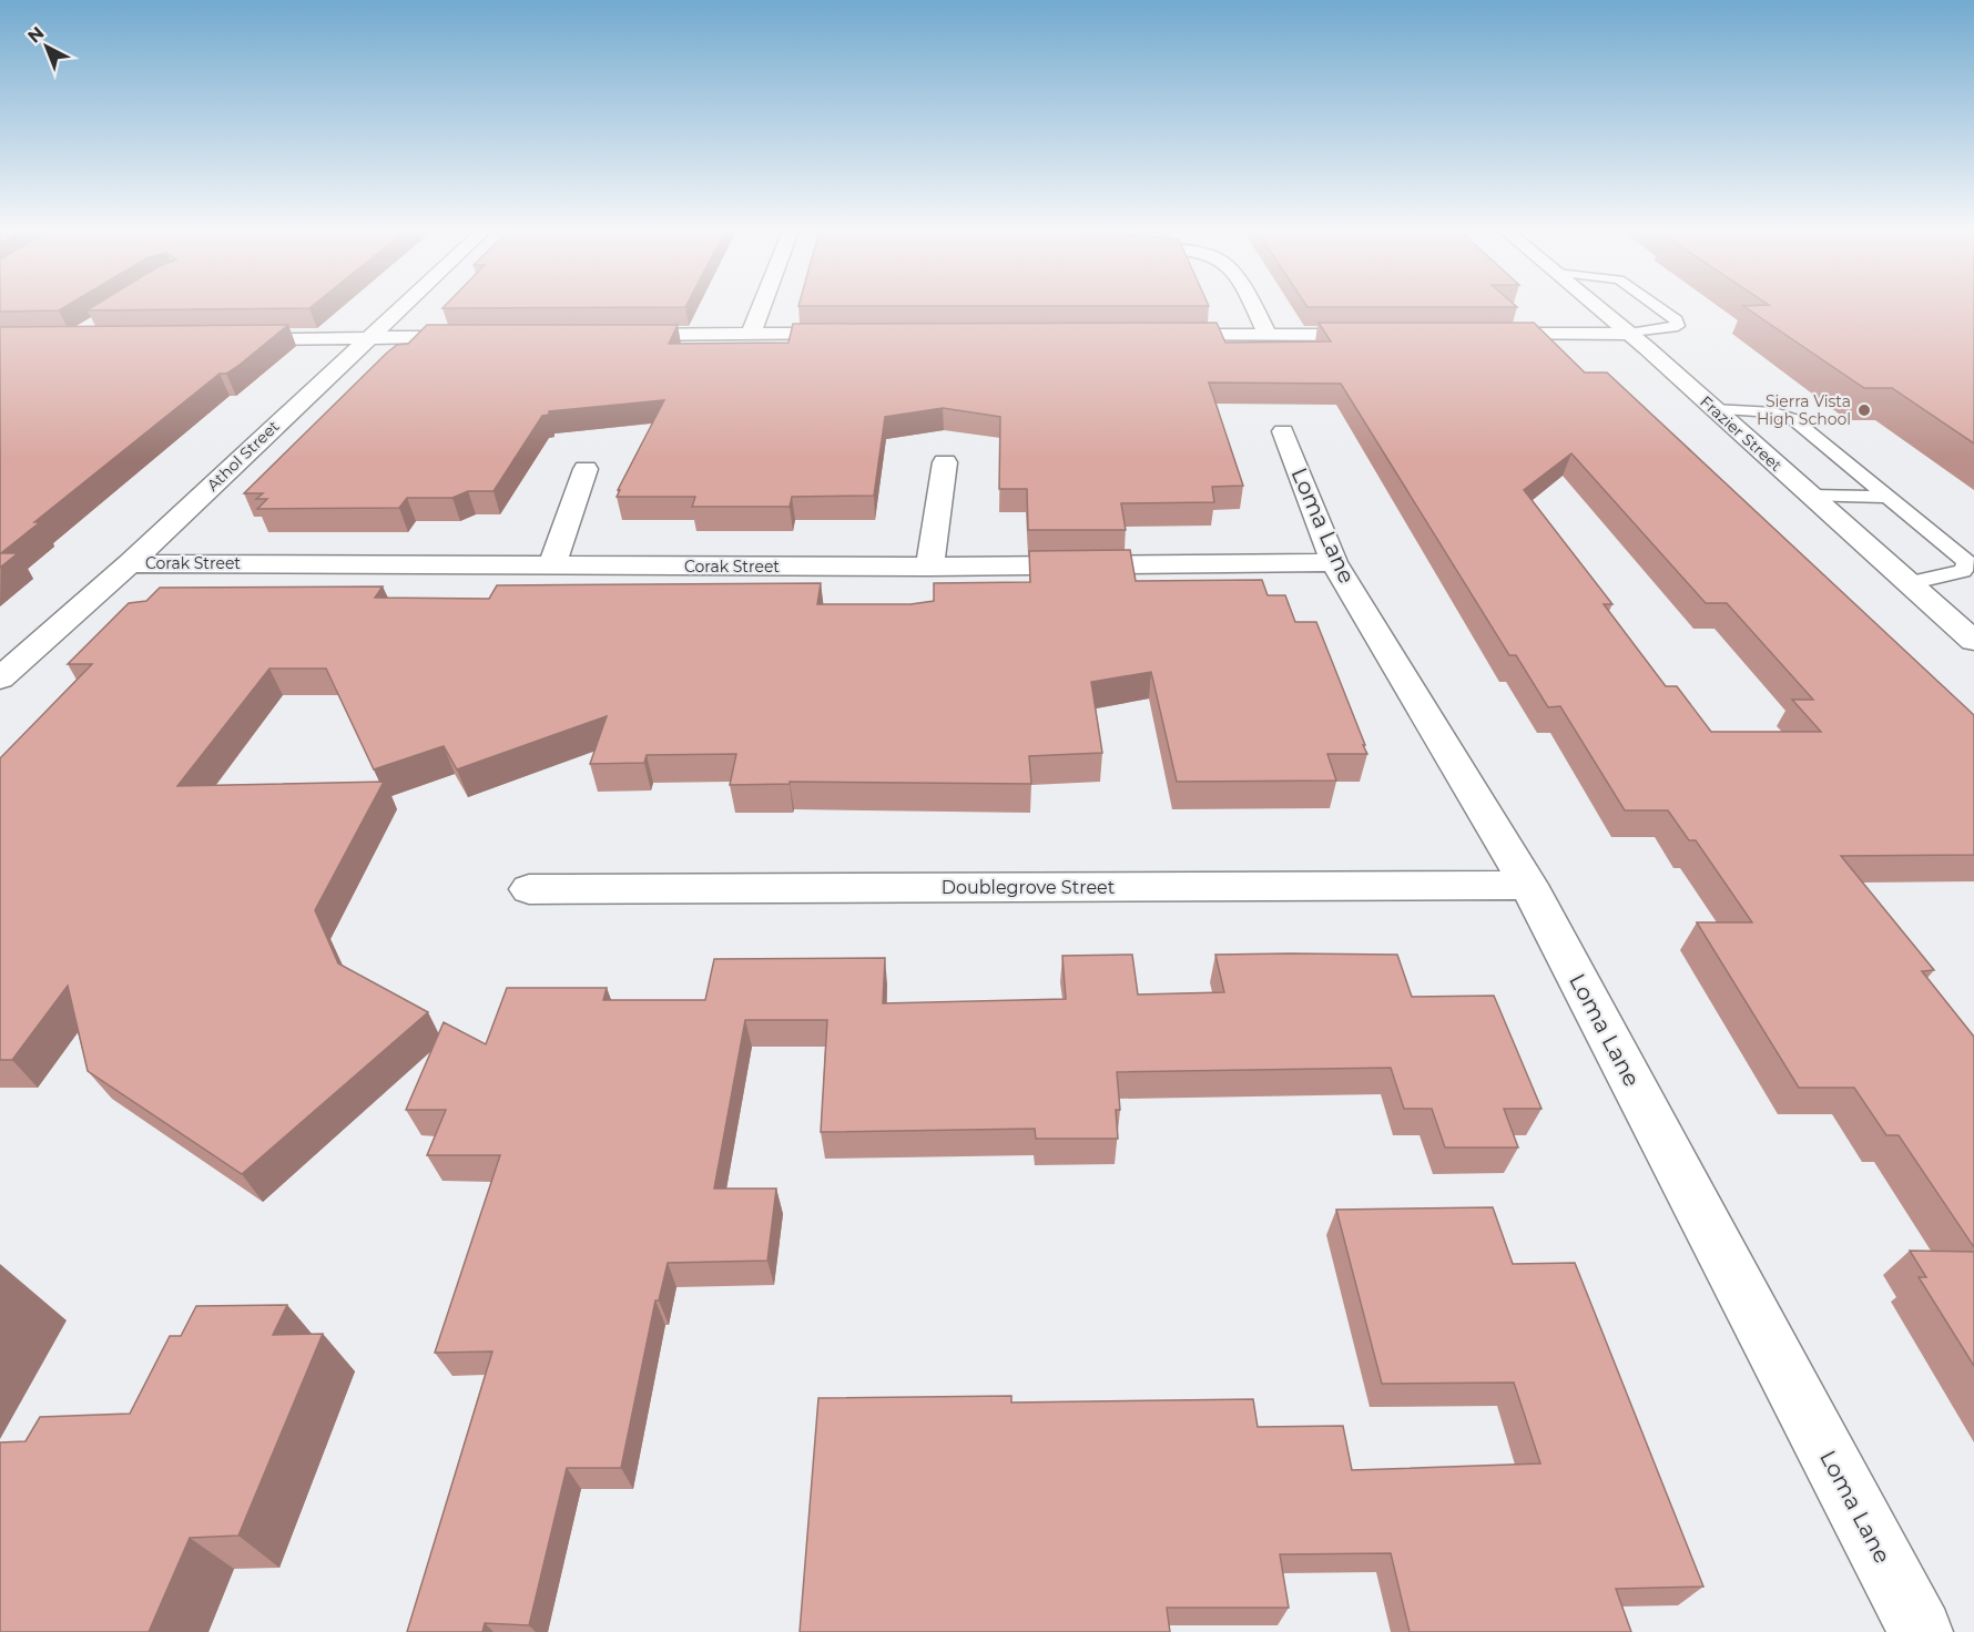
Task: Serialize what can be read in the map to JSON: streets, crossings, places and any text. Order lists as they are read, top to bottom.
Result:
{
  "streets": {
    "street": [
      "Frazier Street",
      "Athol Street",
      "Loma Lane",
      "Corak Street",
      "Doublegrove Street"
    ]
  },
  "crossings": [
    ["Athol Street", "Corak Street"],
    ["Loma Lane", "Corak Street"],
    ["Loma Lane", "Doublegrove Street"]
  ],
  "places": ["Sierra Vista High School"],
  "north": "top left"
}
